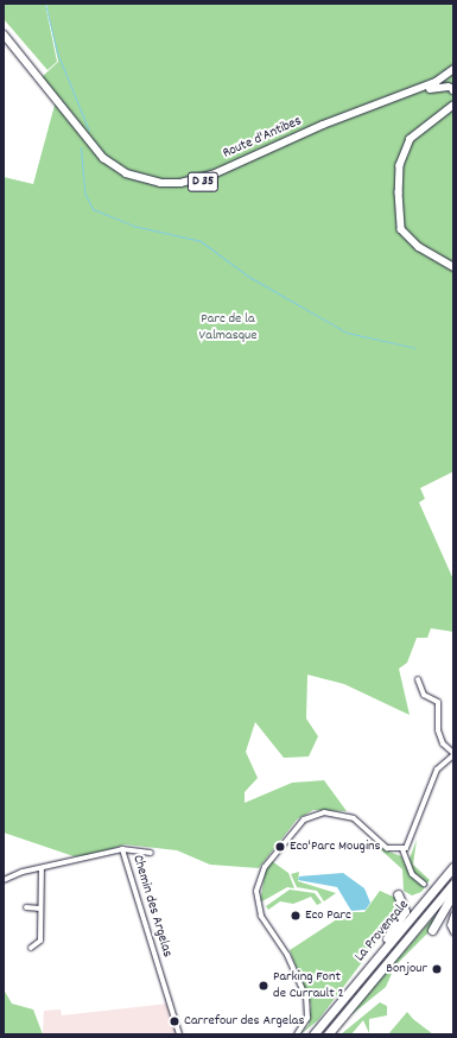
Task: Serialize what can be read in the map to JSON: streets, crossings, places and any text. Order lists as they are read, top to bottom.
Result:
{
  "streets": {
    "highway": ["La Provençale"],
    "main road": ["Route d'Antibes", "D 35"],
    "street": ["Chemin des Argelas"]
  },
  "parks": ["Parc de la Valmasque"],
  "places": [
    "Eco'Parc Mougins",
    "Eco Parc",
    "Bonjour",
    "Parking Font de Currault 2",
    "Carrefour des Argelas"
  ]
}
